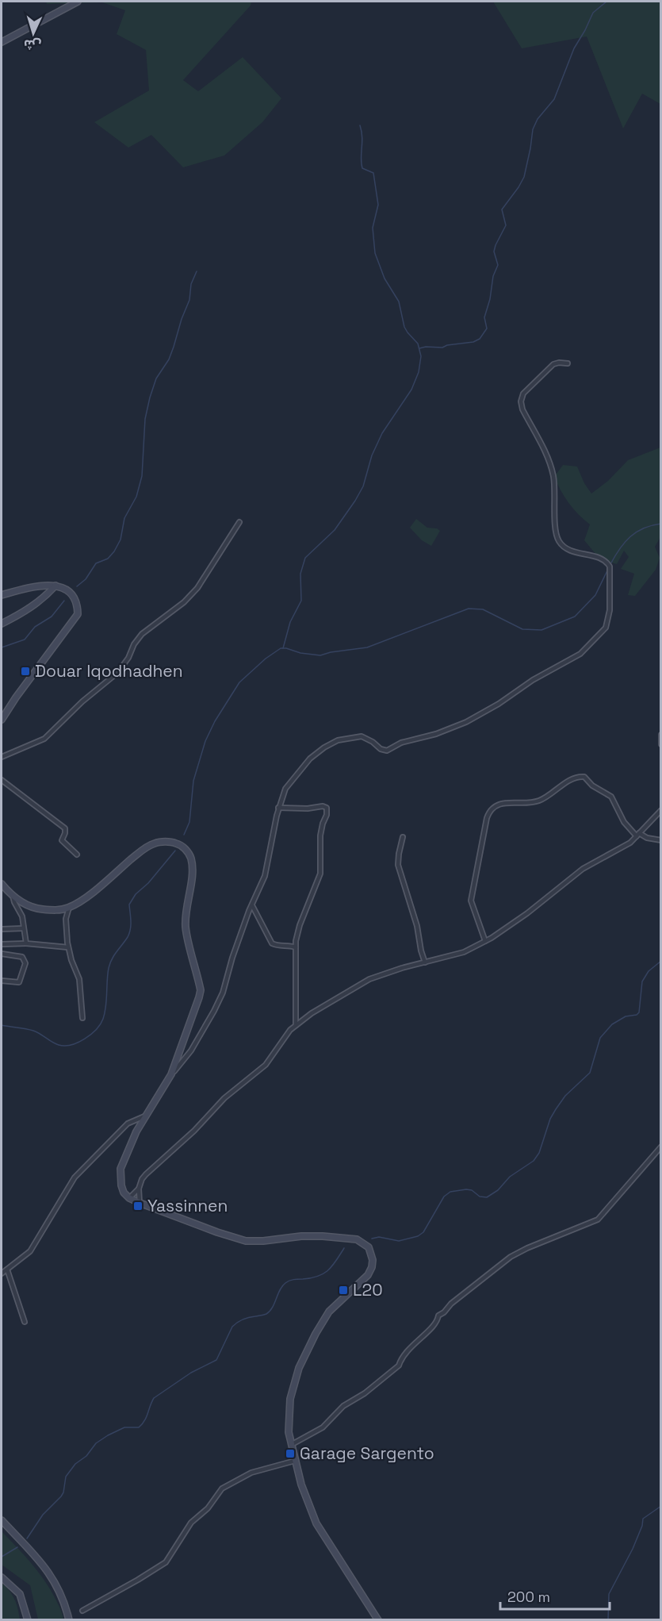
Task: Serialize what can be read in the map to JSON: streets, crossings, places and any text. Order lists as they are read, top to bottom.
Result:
{
  "places": {
    "transit": [
      "Douar Iqodhadhen",
      "Yassinnen",
      "L20",
      "Garage Sargento"
    ]
  },
  "scale_bar": "200 m",
  "north": "bottom"
}
